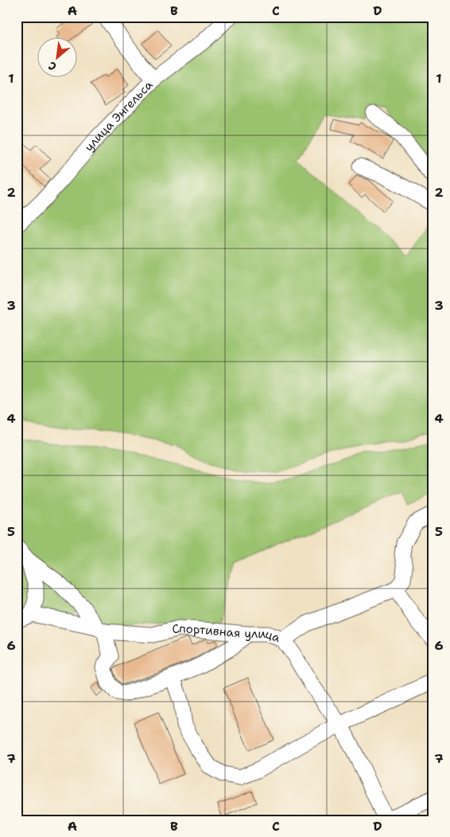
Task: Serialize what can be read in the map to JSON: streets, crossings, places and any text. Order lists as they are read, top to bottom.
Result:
{
  "streets": {
    "street": ["улица Энгельса", "Спортивная улица"]
  },
  "north": "bottom left",
  "grid": {
    "columns": [
      "A",
      "B",
      "C",
      "D"
    ],
    "rows": [
      "1",
      "2",
      "3",
      "4",
      "5",
      "6",
      "7"
    ]
  }
}
